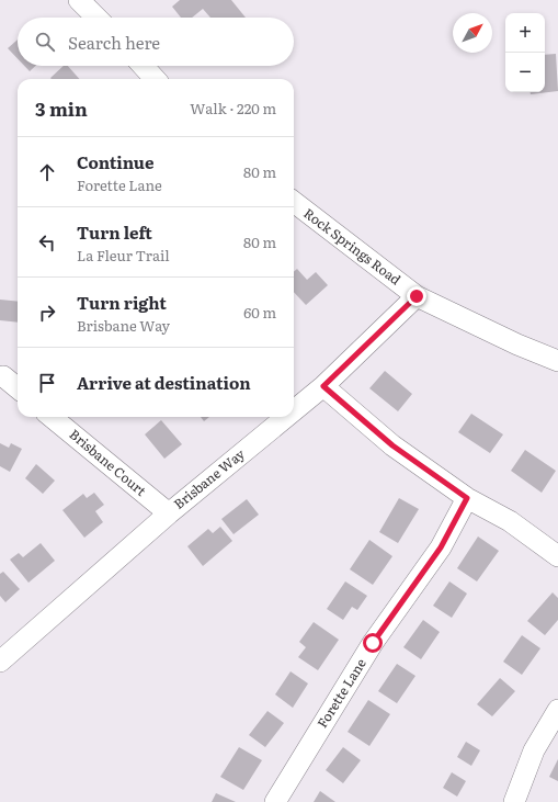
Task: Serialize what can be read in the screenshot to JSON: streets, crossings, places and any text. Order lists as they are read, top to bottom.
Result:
{
  "streets": {
    "street": [
      "Rock Springs Road",
      "Brisbane Court",
      "Brisbane Way",
      "Forette Lane"
    ]
  },
  "crossings": [
    ["Rock Springs Road", "Brisbane Way"],
    ["Brisbane Court", "Brisbane Way"]
  ],
  "north": "top right",
  "page": {
    "map_buttons": ["+", "−"],
    "search": "Search here",
    "heading": ["3 min", "Walk · 220 m"],
    "list": [
      ["Continue", "Forette Lane", "80 m"],
      ["Turn left", "La Fleur Trail", "80 m"],
      ["Turn right", "Brisbane Way", "60 m"],
      "Arrive at destination"
    ]
  }
}
